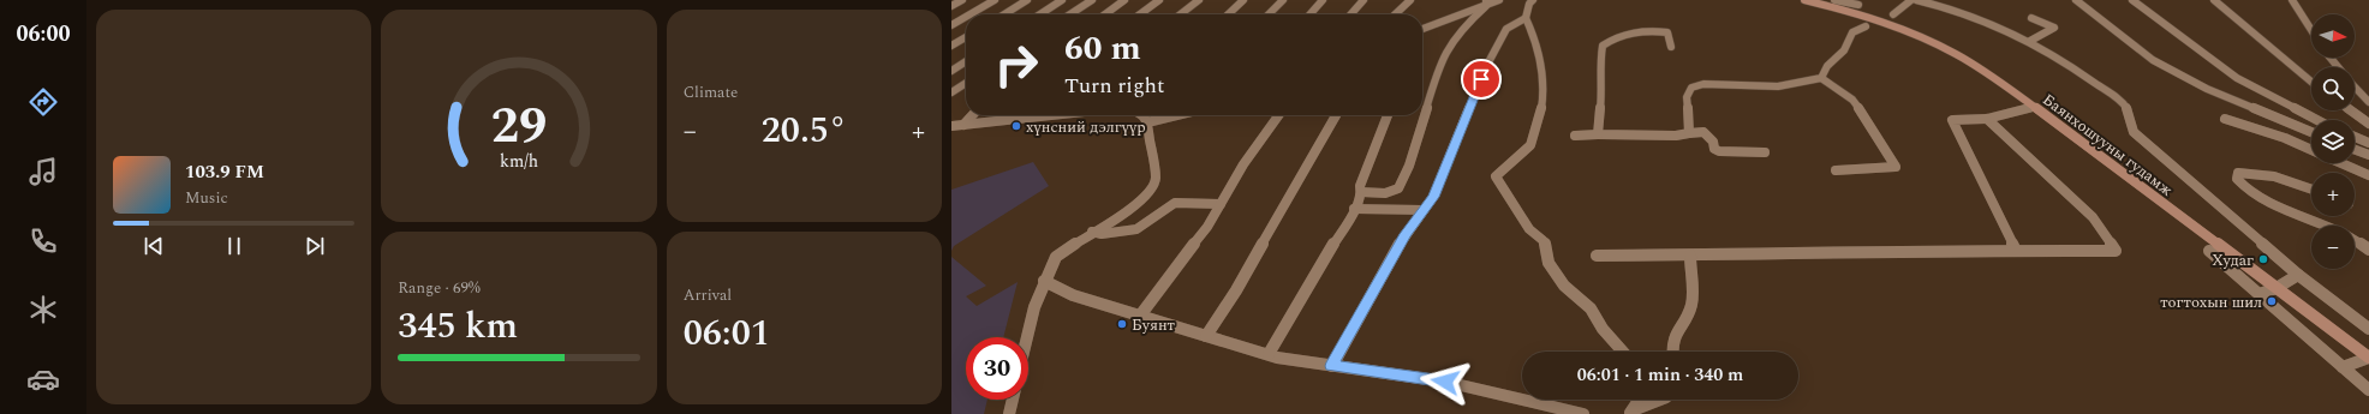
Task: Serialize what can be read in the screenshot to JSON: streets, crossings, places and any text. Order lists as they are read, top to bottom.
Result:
{
  "streets": {
    "main road": ["Баянхошууны гудамж"]
  },
  "places": [
    "хүнсний дэлгүүр",
    "Худаг",
    "тогтохын шил",
    "Буянт"
  ],
  "north": "right",
  "page": {
    "tabs": "06:00",
    "tile": [
      "Climate",
      ["Range · 69%", "345 km"],
      ["Arrival", "06:01"]
    ],
    "map_buttons": ["+", "−"],
    "turn": ["60 m", "Turn right"],
    "heat": ["−", "20.5°", "+"],
    "song": ["103.9 FM", "Music"],
    "limit": "30",
    "trip": "06:01 · 1 min · 340 m",
    "gauge": ["29", "km/h"]
  }
}
